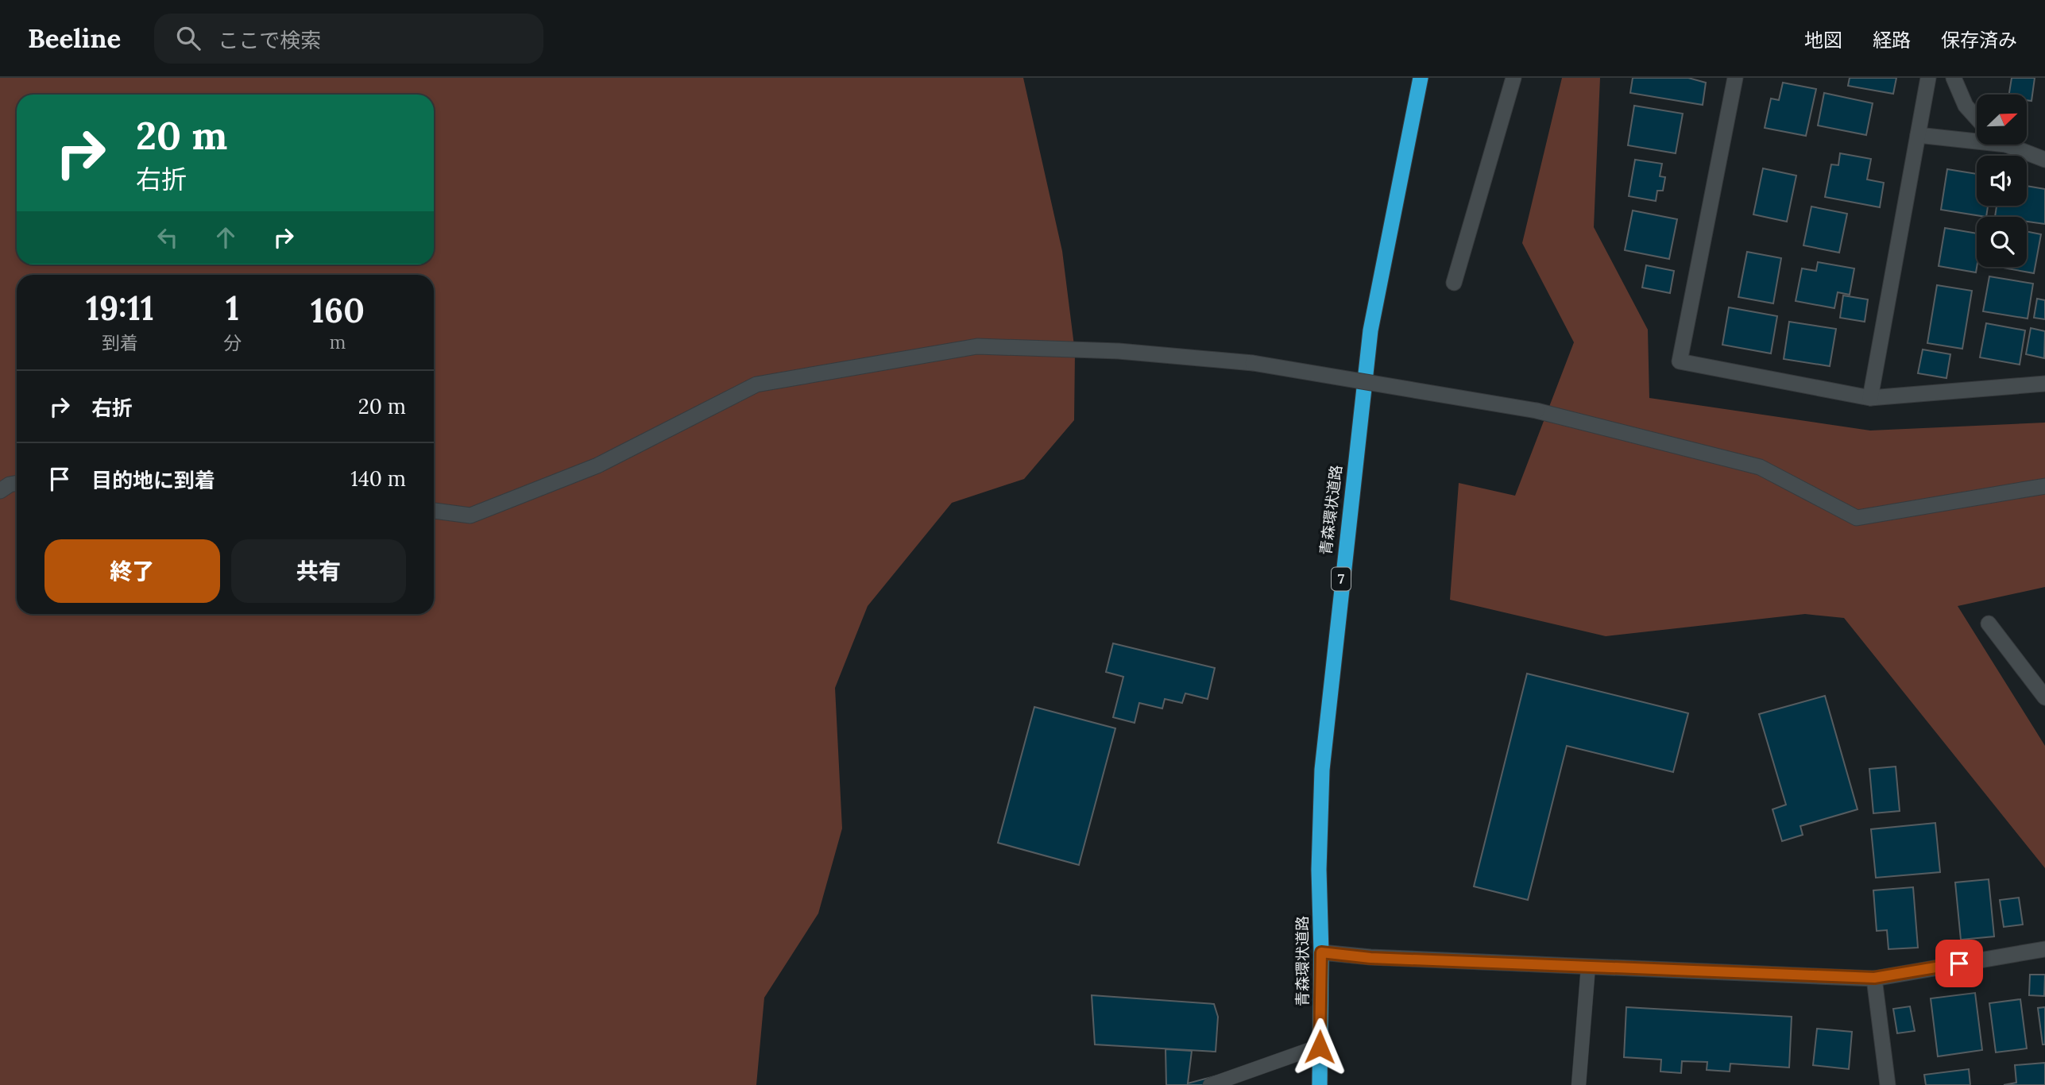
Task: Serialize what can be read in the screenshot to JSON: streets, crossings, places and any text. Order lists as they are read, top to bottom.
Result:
{
  "streets": {
    "highway": ["青森環状道路", "7"]
  },
  "north": "top right",
  "page": {
    "header": "Beeline",
    "search": "ここで検索",
    "nav": ["地図", "経路", "保存済み"],
    "turn": ["20 m", "右折"],
    "eta": [
      "19:11",
      "到着",
      "1",
      "分",
      "160",
      "m"
    ],
    "list": [
      {
        "name": "右折",
        "value": "20 m"
      },
      {
        "name": "目的地に到着",
        "value": "140 m"
      }
    ],
    "buttons": ["終了", "共有"]
  }
}
